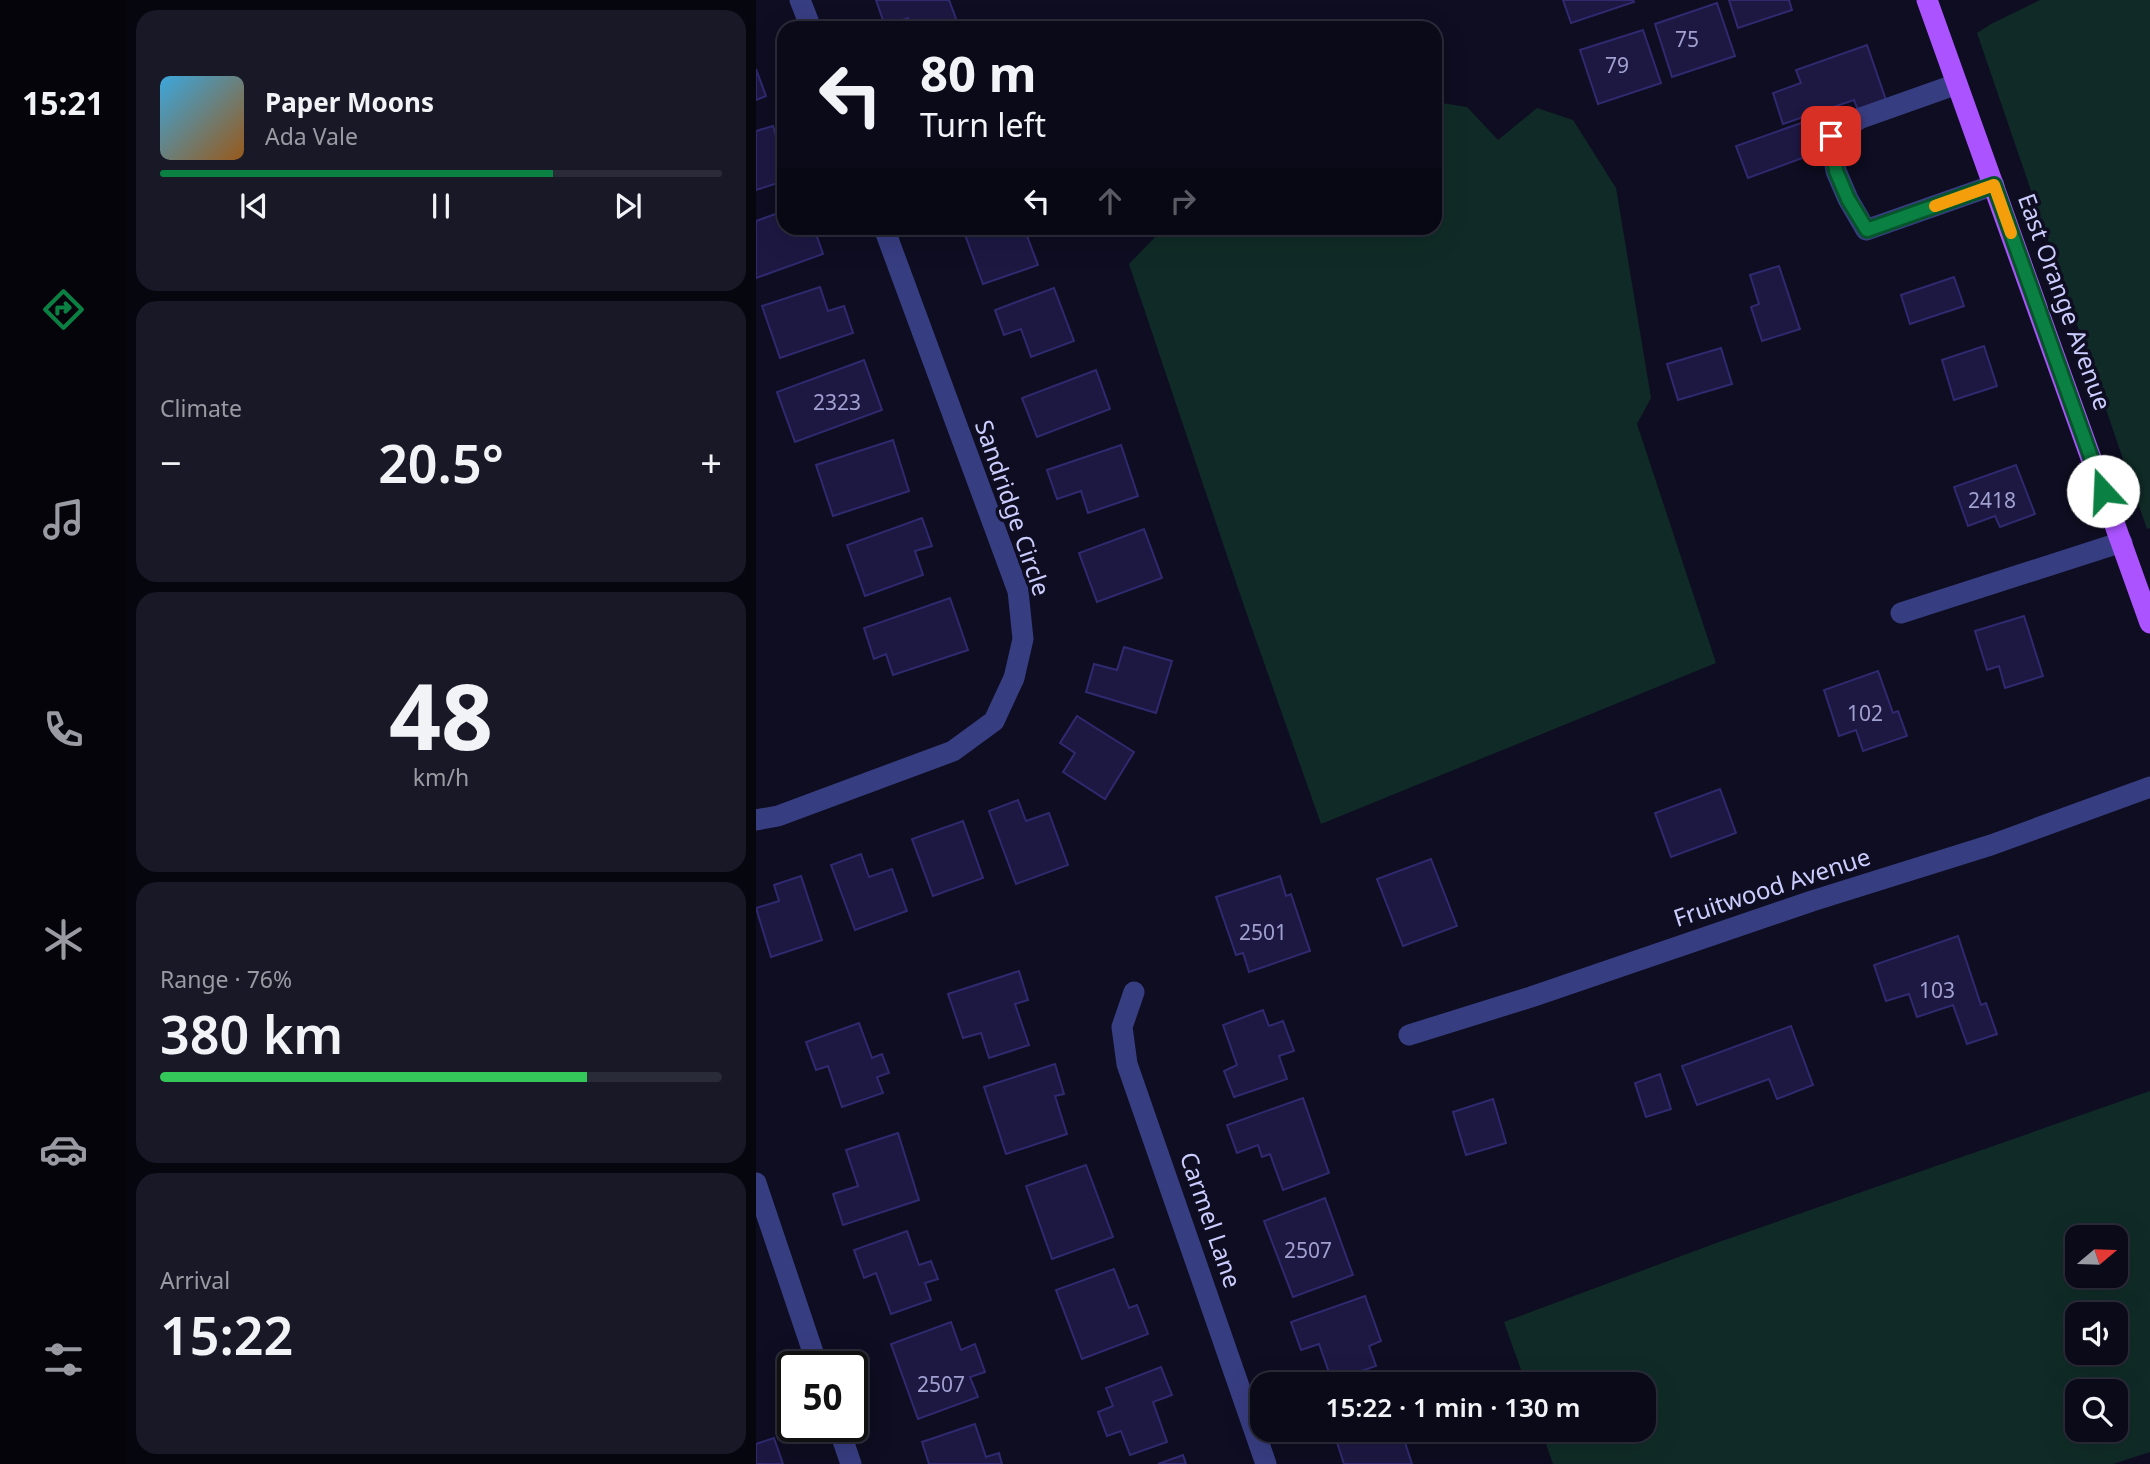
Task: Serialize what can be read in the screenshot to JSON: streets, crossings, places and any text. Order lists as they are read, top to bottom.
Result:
{
  "streets": {
    "main road": ["East Orange Avenue"],
    "street": ["Sandridge Circle", "Fruitwood Avenue", "Carmel Lane"]
  },
  "house_numbers": [
    "75",
    "79",
    "2323",
    "2418",
    "102",
    "2501",
    "103",
    "2507",
    "2507"
  ],
  "north": "right",
  "page": {
    "tabs": "15:21",
    "turn": ["80 m", "Turn left"],
    "song": ["Paper Moons", "Ada Vale"],
    "tile": [
      "Climate",
      ["48", "km/h"],
      ["Range · 76%", "380 km"],
      ["Arrival", "15:22"]
    ],
    "heat": ["−", "20.5°", "+"],
    "limit": "50",
    "trip": "15:22 · 1 min · 130 m"
  }
}
